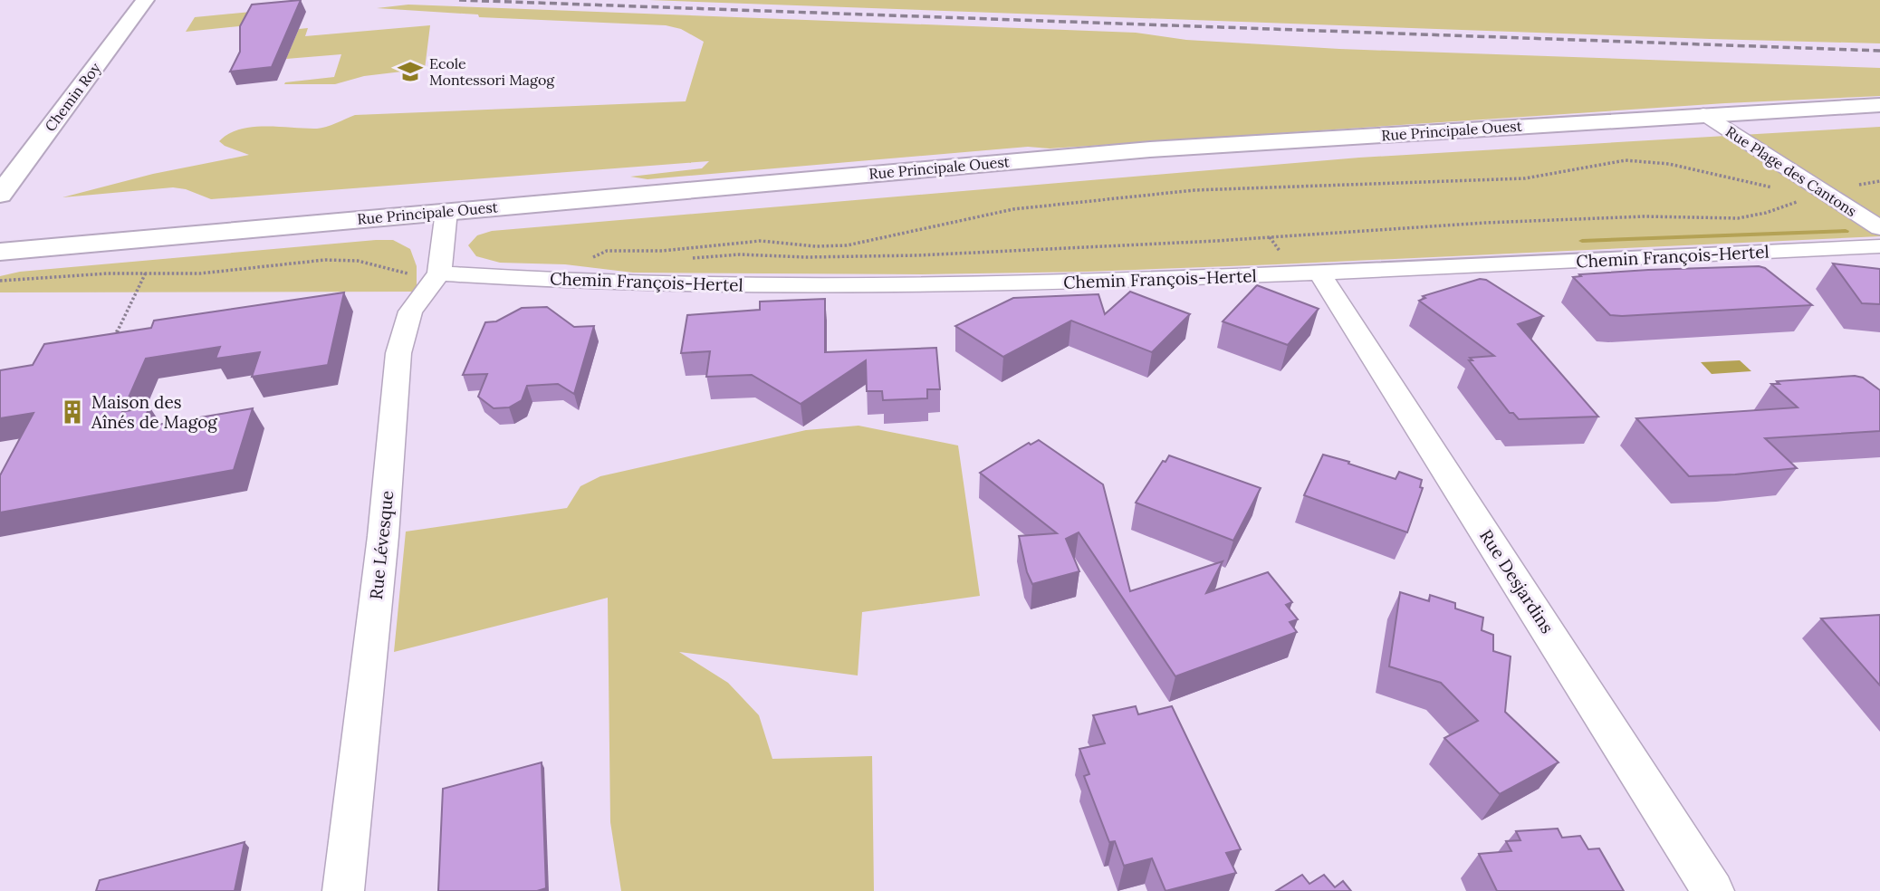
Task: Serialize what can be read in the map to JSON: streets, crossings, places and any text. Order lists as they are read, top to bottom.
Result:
{
  "streets": {
    "main road": ["Chemin Roy", "Rue Principale Ouest"],
    "street": [
      "Rue Plage des Cantons",
      "Chemin François-Hertel",
      "Rue Lévesque",
      "Rue Desjardins"
    ]
  },
  "crossings": [
    ["Rue Principale Ouest", "Rue Plage des Cantons"],
    ["Chemin François-Hertel", "Rue Lévesque"],
    ["Chemin François-Hertel", "Rue Desjardins"]
  ],
  "places": {
    "school or university": ["Ecole Montessori Magog"],
    "building": ["Maison des Aînés de Magog"]
  }
}
